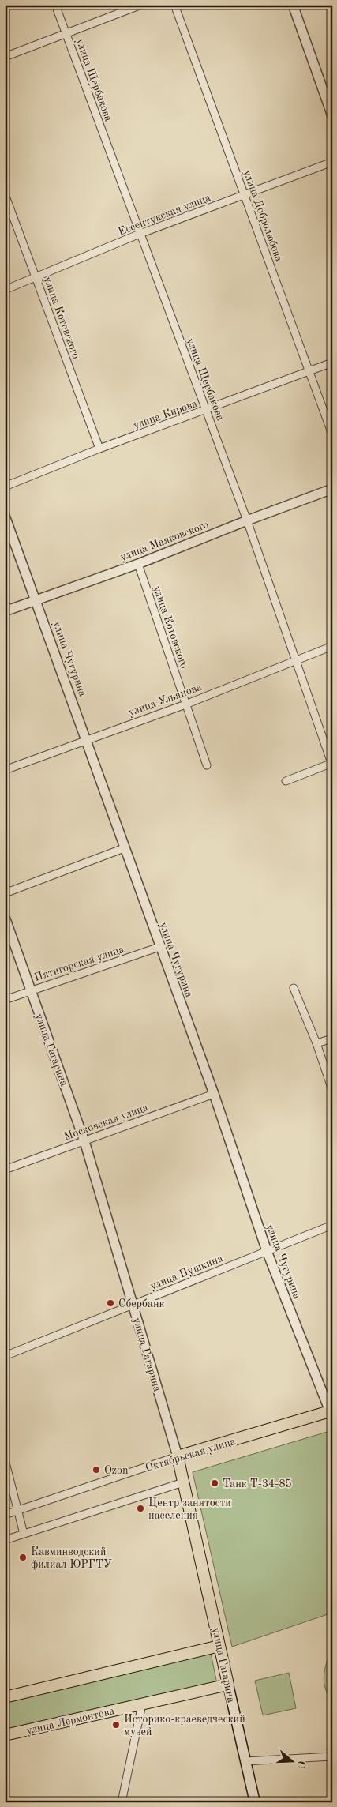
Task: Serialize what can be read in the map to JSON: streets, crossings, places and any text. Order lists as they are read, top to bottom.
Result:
{
  "streets": {
    "main road": ["улица Гагарина", "Октябрьская улица", "улица Лермонтова"],
    "street": [
      "улица Щербакова",
      "Ессентукская улица",
      "улица Добролюбова",
      "улица Котовского",
      "улица Кирова",
      "улица Маяковского",
      "улица Чугурина",
      "улица Ульянова",
      "Пятигорская улица",
      "Московская улица",
      "улица Пушкина"
    ]
  },
  "crossings": [
    ["улица Щербакова", "Ессентукская улица"],
    ["улица Щербакова", "улица Кирова"],
    ["улица Щербакова", "улица Маяковского"],
    ["улица Щербакова", "улица Ульянова"],
    ["Ессентукская улица", "улица Добролюбова"],
    ["Ессентукская улица", "улица Котовского"],
    ["улица Добролюбова", "улица Кирова"],
    ["улица Котовского", "улица Кирова"],
    ["улица Котовского", "улица Маяковского"],
    ["улица Котовского", "улица Ульянова"],
    ["улица Маяковского", "улица Чугурина"],
    ["улица Чугурина", "улица Ульянова"],
    ["улица Чугурина", "Пятигорская улица"],
    ["улица Чугурина", "Московская улица"],
    ["улица Чугурина", "улица Пушкина"],
    ["улица Чугурина", "Октябрьская улица"],
    ["Пятигорская улица", "улица Гагарина"],
    ["улица Гагарина", "Московская улица"],
    ["улица Гагарина", "улица Пушкина"],
    ["улица Гагарина", "Октябрьская улица"],
    ["улица Гагарина", "улица Лермонтова"]
  ],
  "places": [
    "Сбербанк",
    "Ozon",
    "Танк Т-34-85",
    "Центр занятости населения",
    "Кавминводский филиал ЮРГТУ",
    "Историко-краеведческий музей"
  ],
  "north": "right"
}
